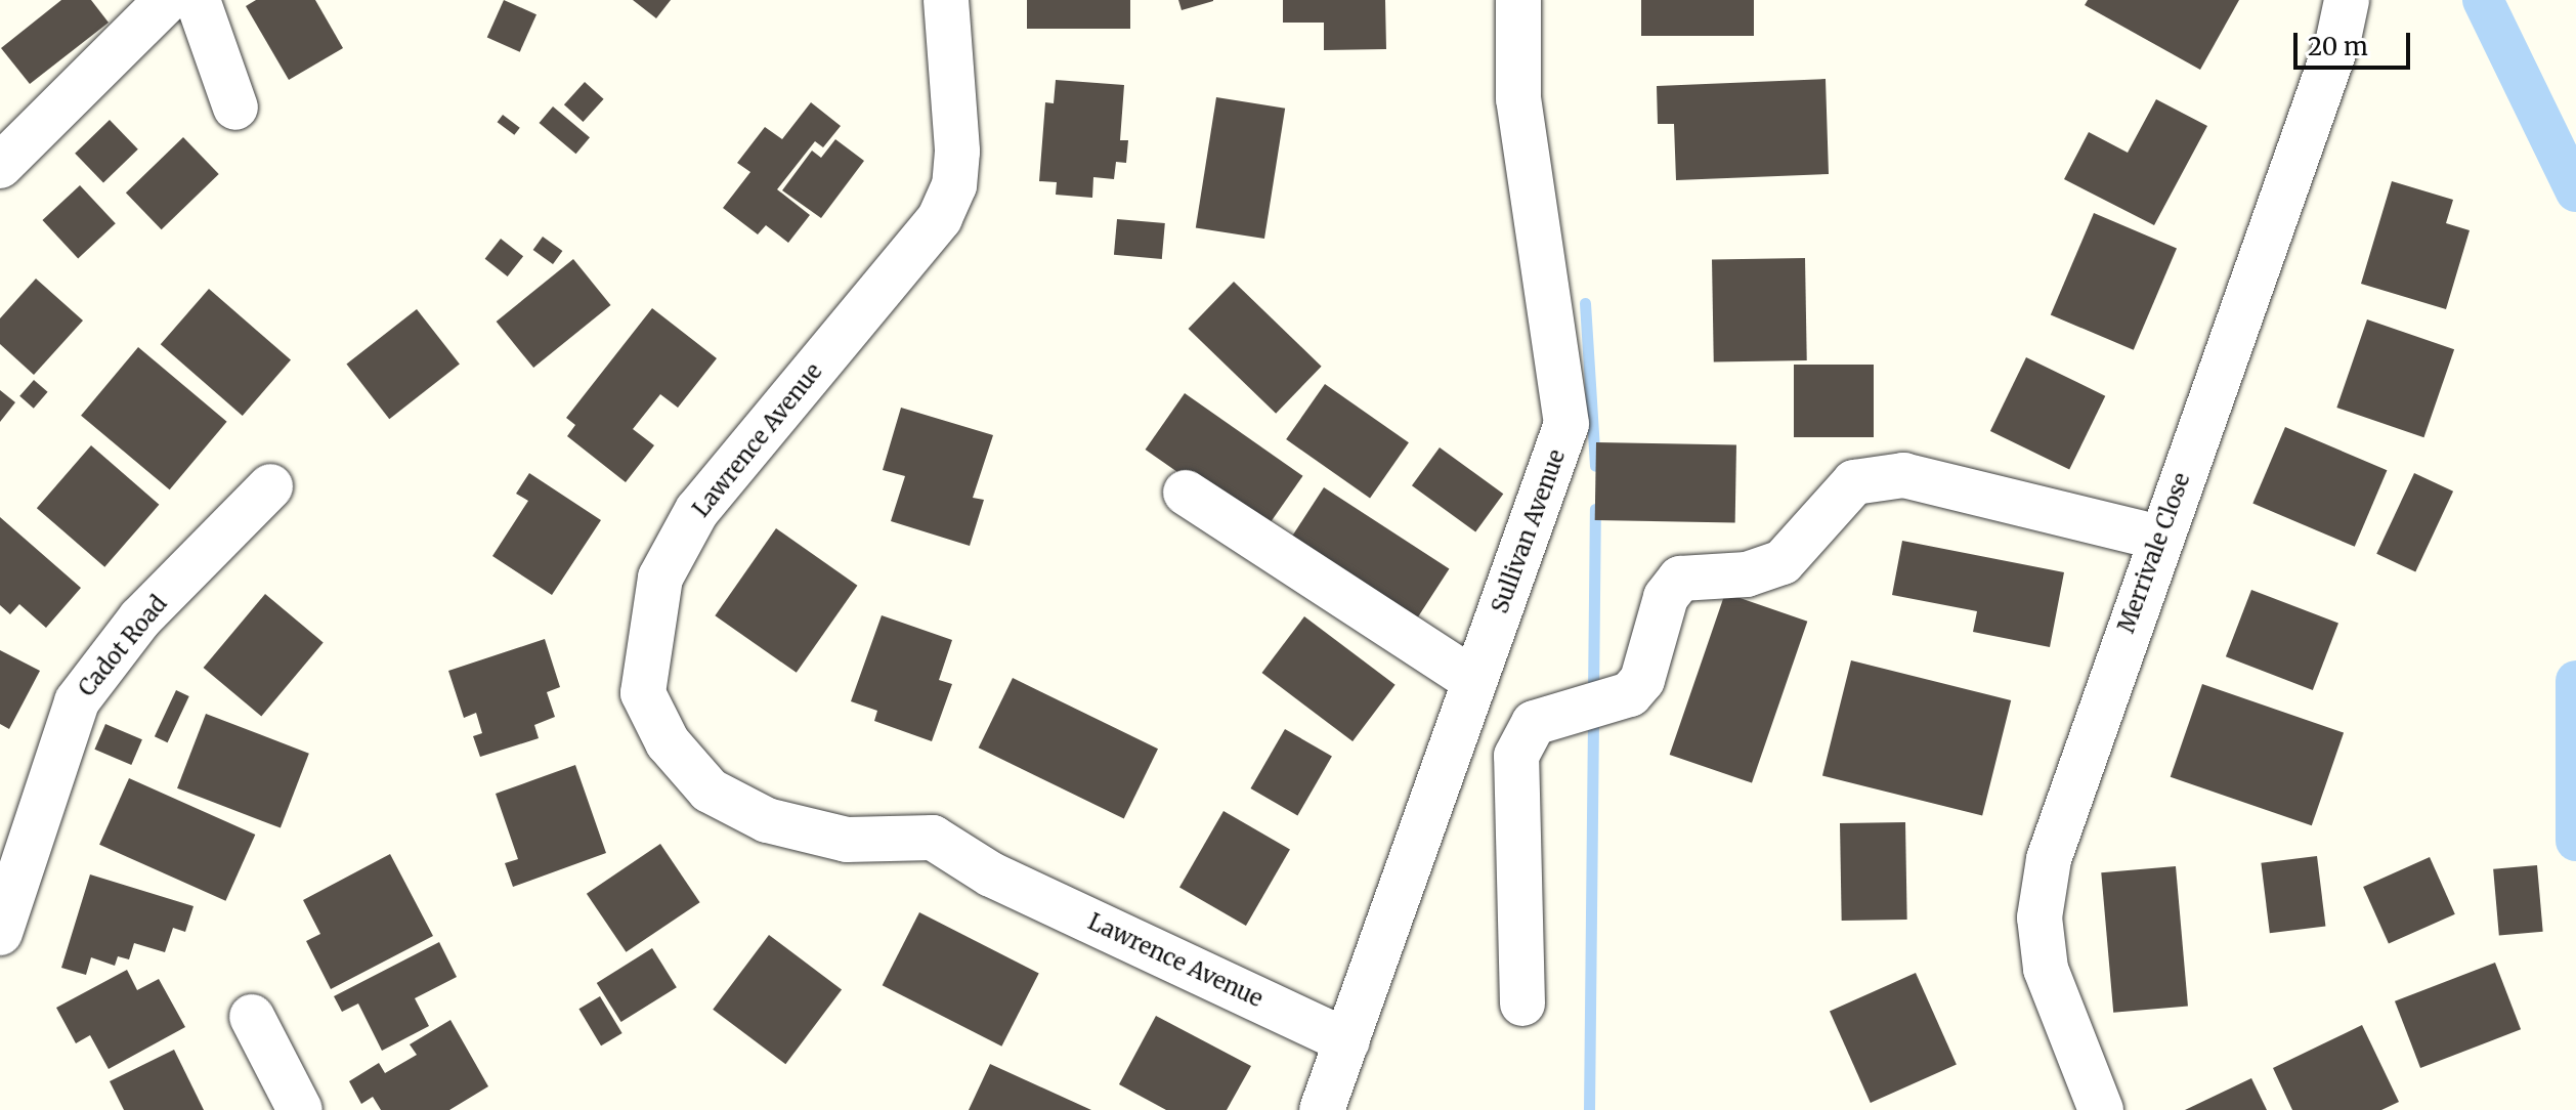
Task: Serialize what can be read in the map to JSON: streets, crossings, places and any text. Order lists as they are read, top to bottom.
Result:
{
  "streets": {
    "street": [
      "Lawrence Avenue",
      "Sullivan Avenue",
      "Merrivale Close",
      "Cadot Road"
    ]
  },
  "crossings": [
    ["Lawrence Avenue", "Sullivan Avenue"]
  ],
  "scale_bar": "20 m"
}
